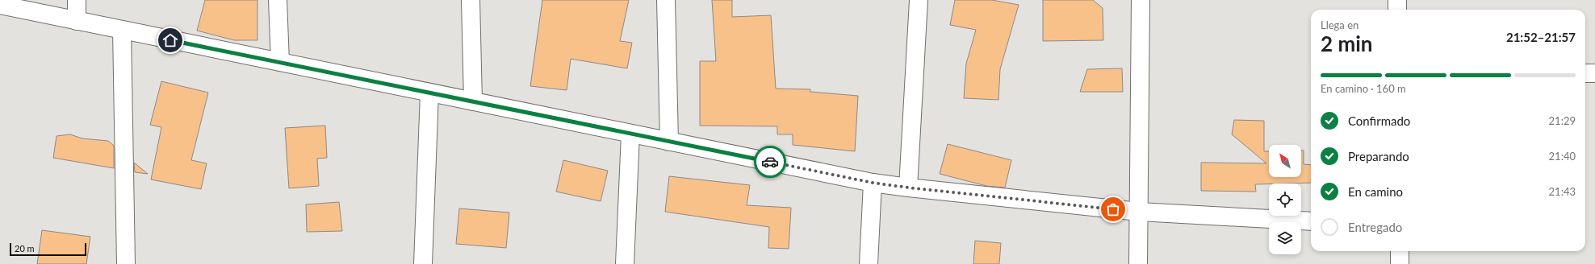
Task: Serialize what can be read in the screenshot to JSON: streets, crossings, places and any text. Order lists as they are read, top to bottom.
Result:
{
  "scale_bar": "20 m",
  "north": "top left",
  "page": {
    "heading": ["2 min", "Llega en", "21:52–21:57"],
    "bar": "En camino · 160 m",
    "list": [
      ["Confirmado", "21:29"],
      ["Preparando", "21:40"],
      ["En camino", "21:43"],
      "Entregado"
    ],
    "scale": "20 m"
  }
}
